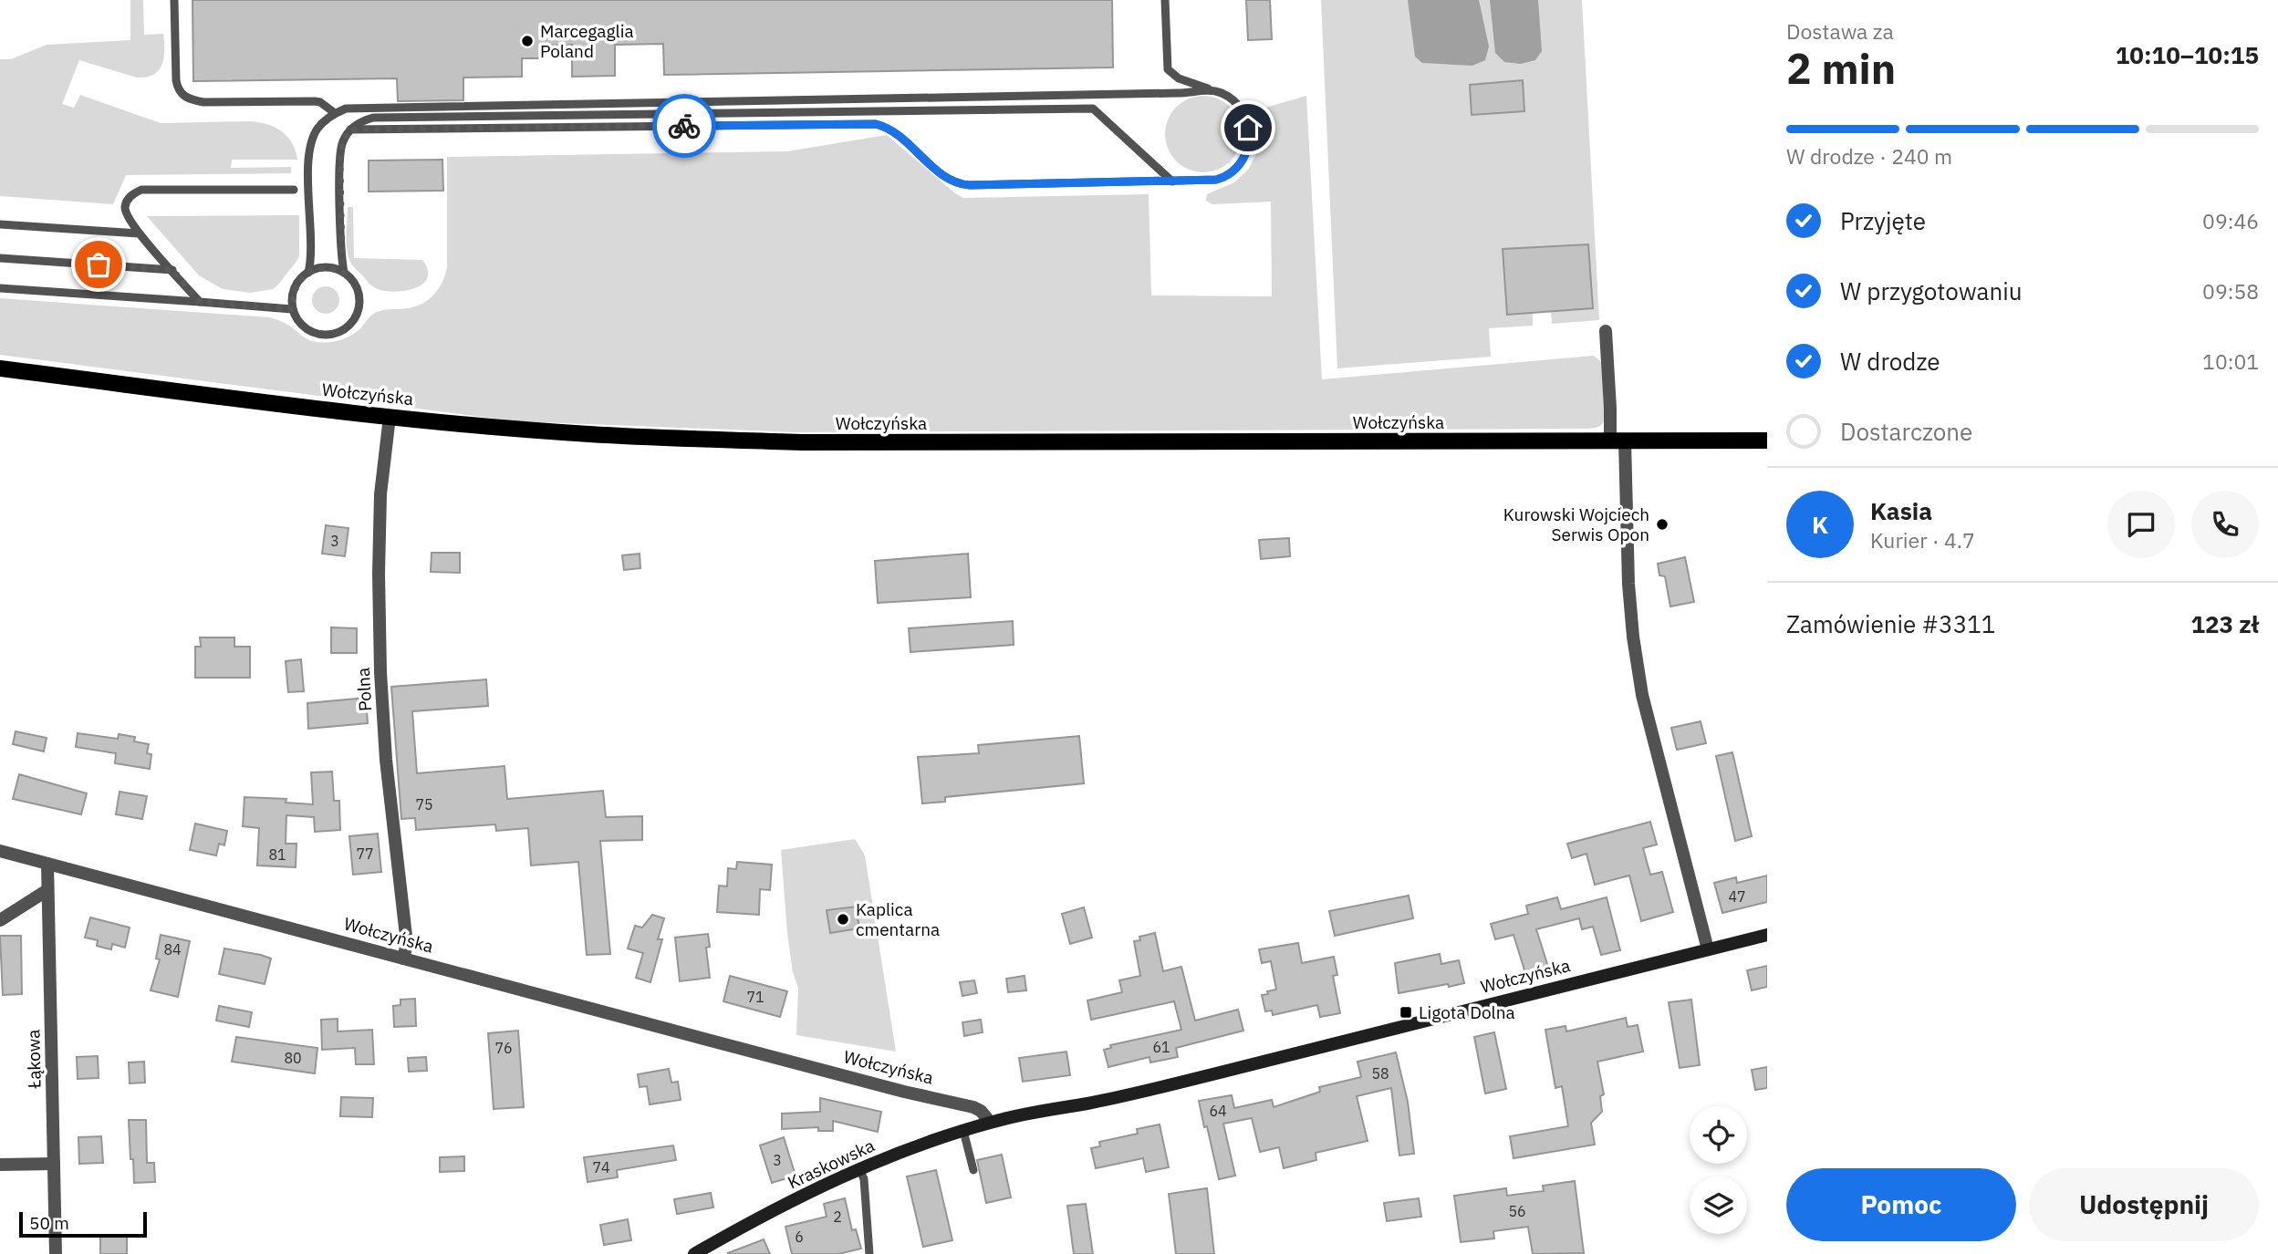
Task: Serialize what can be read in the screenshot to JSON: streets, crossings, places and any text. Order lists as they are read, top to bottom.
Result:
{
  "streets": {
    "main road": ["Wołczyńska"],
    "street": ["Polna", "Łąkowa", "Kraskowska"]
  },
  "crossings": [
    ["Wołczyńska", "Polna"],
    ["Wołczyńska", "Łąkowa"],
    ["Wołczyńska", "Kraskowska"]
  ],
  "places": {
    "other": ["Marcegaglia Poland", "Kurowski Wojciech Serwis Opon", "Kaplica cmentarna"],
    "transit": ["Ligota Dolna"]
  },
  "house_numbers": [
    "3",
    "75",
    "77",
    "81",
    "47",
    "84",
    "71",
    "61",
    "76",
    "80",
    "58",
    "64",
    "3",
    "74",
    "56",
    "2",
    "6"
  ],
  "scale_bar": "50 m",
  "page": {
    "heading": ["2 min", "Dostawa za", "10:10–10:15"],
    "panel": [
      "Kasia",
      "Kurier · 4.7",
      "Zamówienie #3311",
      "123 zł"
    ],
    "bar": "W drodze · 240 m",
    "list": [
      ["Przyjęte", "09:46"],
      ["W przygotowaniu", "09:58"],
      ["W drodze", "10:01"],
      "Dostarczone"
    ],
    "round": "K",
    "buttons": ["Pomoc", "Udostępnij"],
    "scale": "50 m"
  }
}
